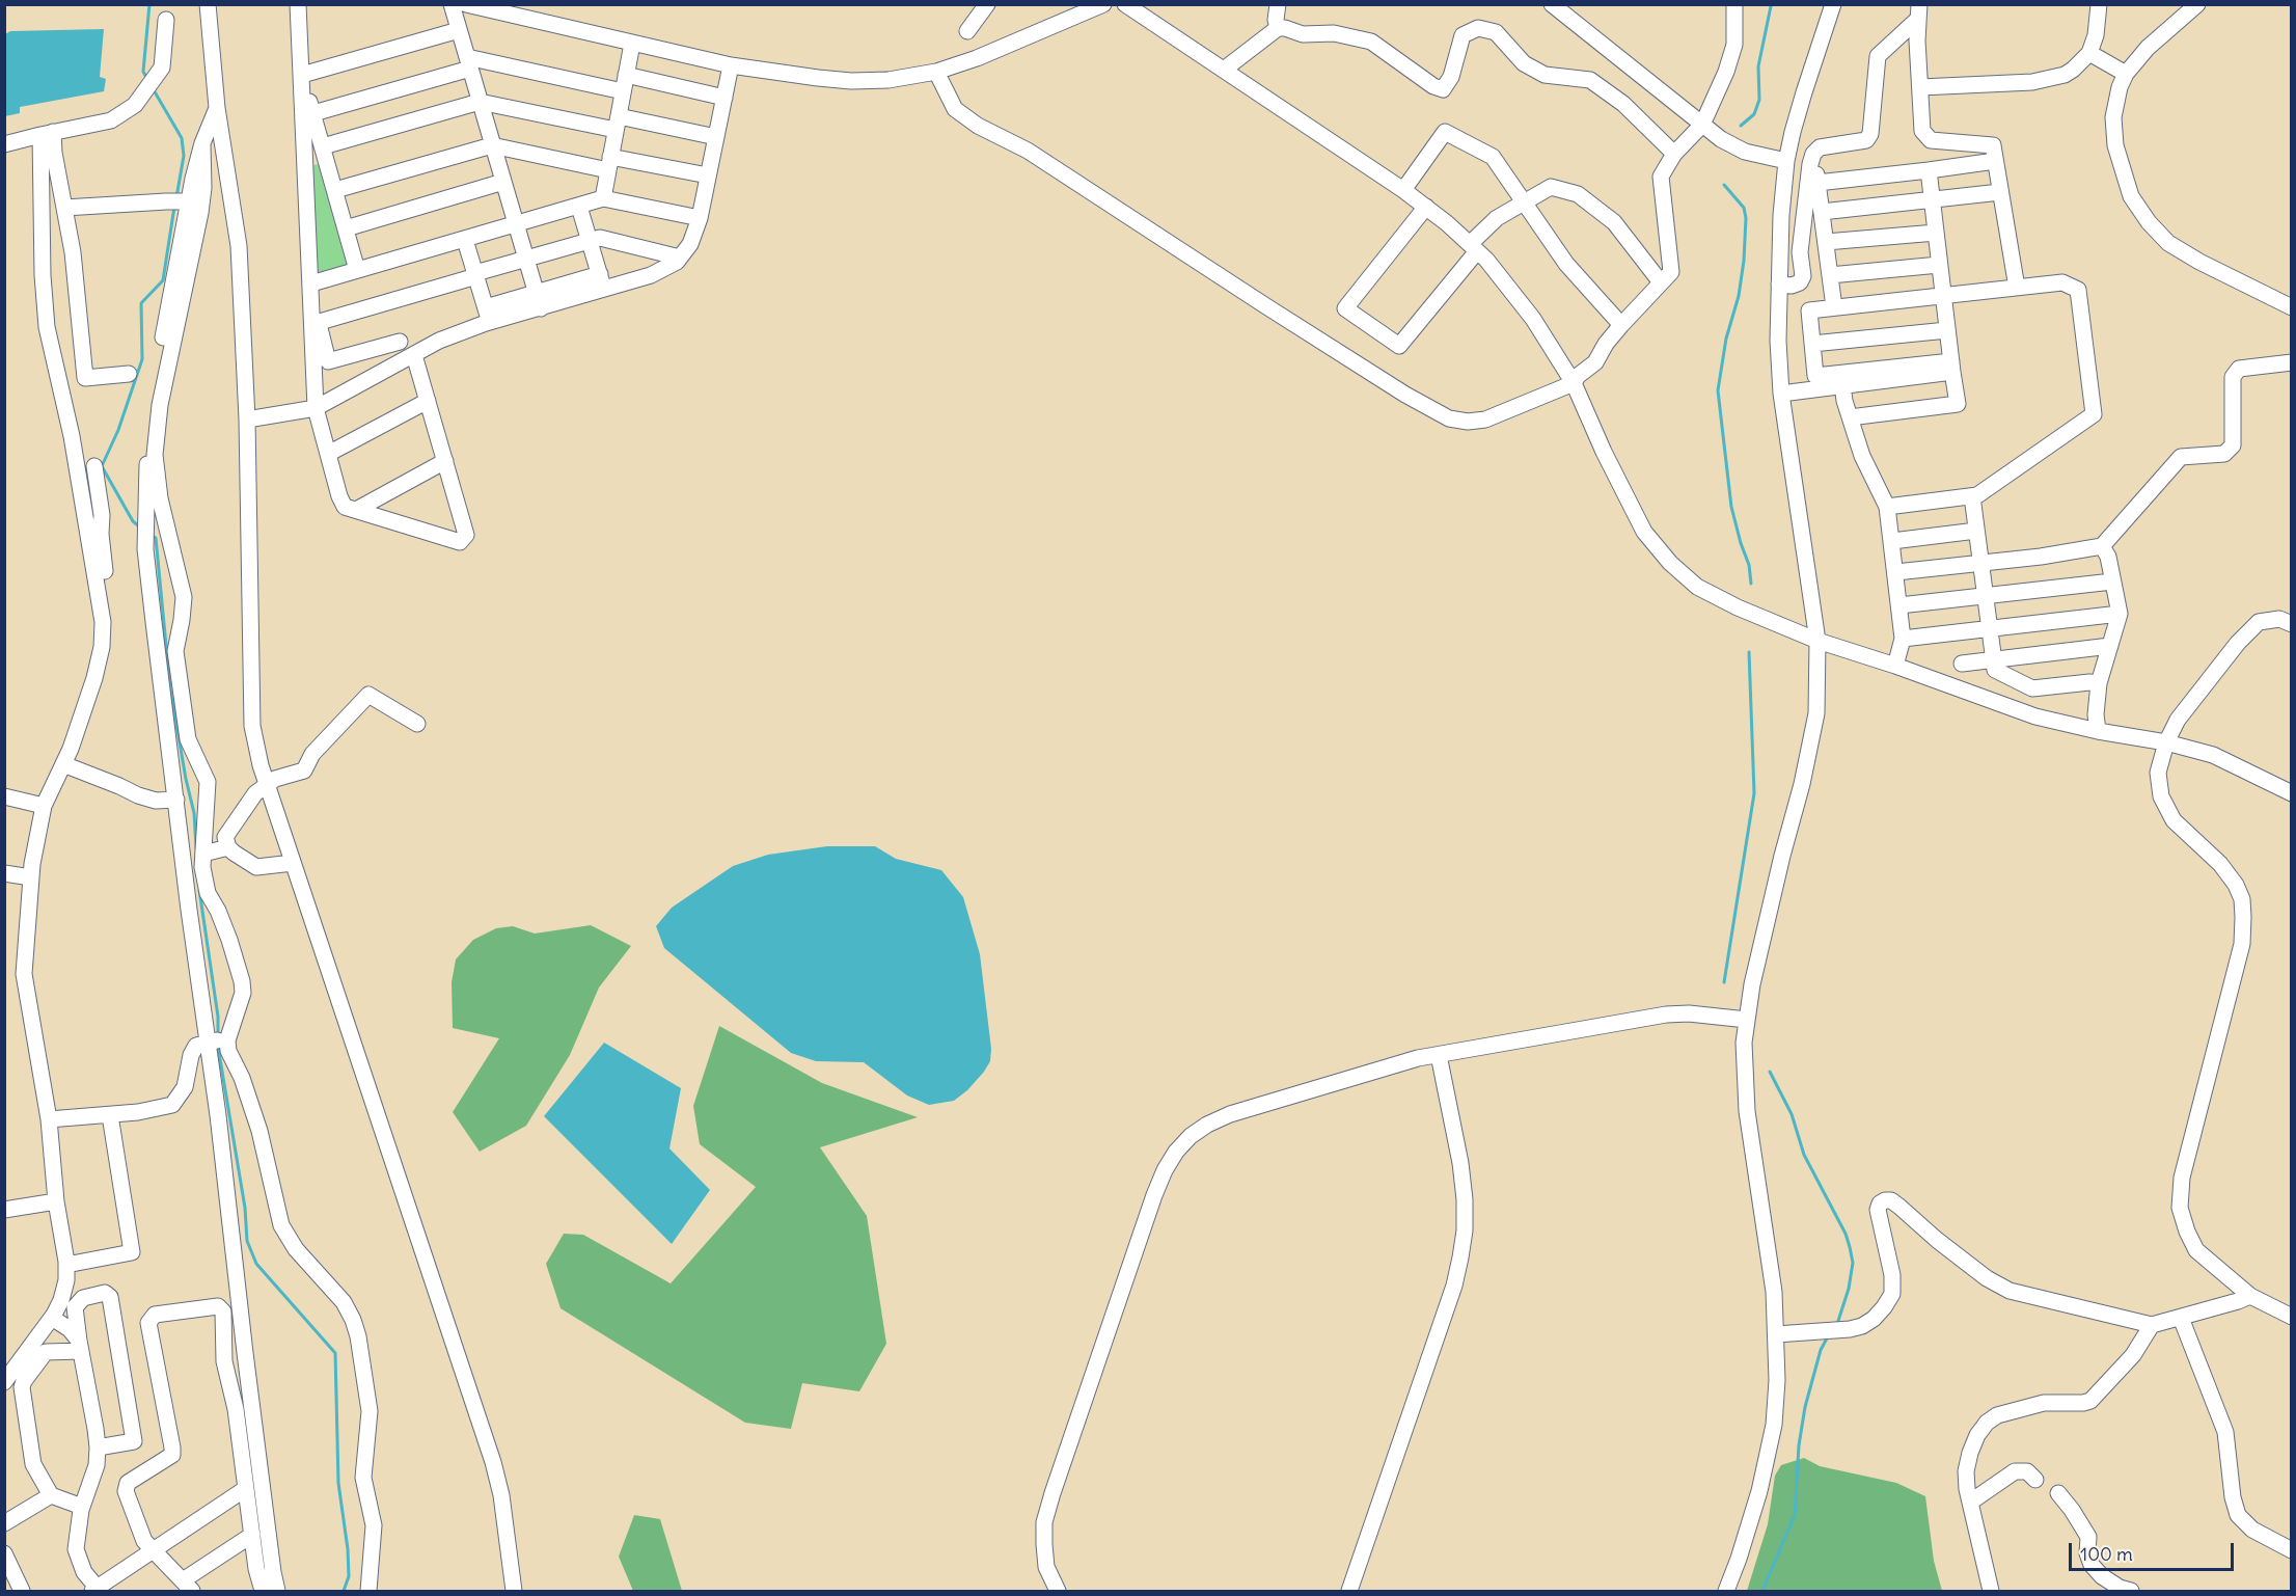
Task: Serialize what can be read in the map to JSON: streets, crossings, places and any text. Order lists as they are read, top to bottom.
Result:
{
  "scale_bar": "100 m"
}
